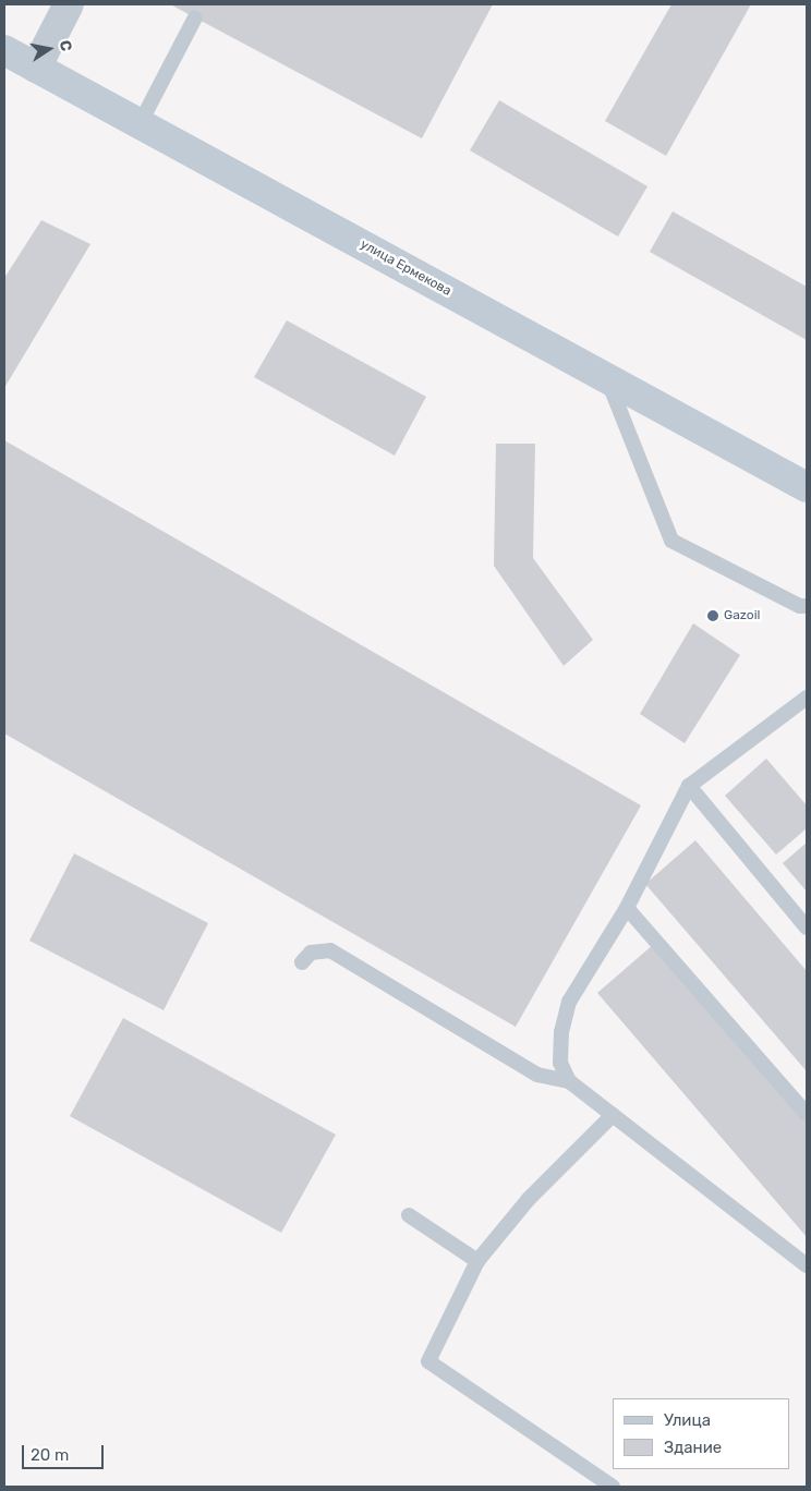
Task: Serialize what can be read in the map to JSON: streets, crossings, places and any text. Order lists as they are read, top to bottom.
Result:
{
  "streets": {
    "main road": ["улица Ермекова"]
  },
  "places": ["Gazoil"],
  "legend": ["Улица", "Здание"],
  "scale_bar": "20 m",
  "north": "right"
}
